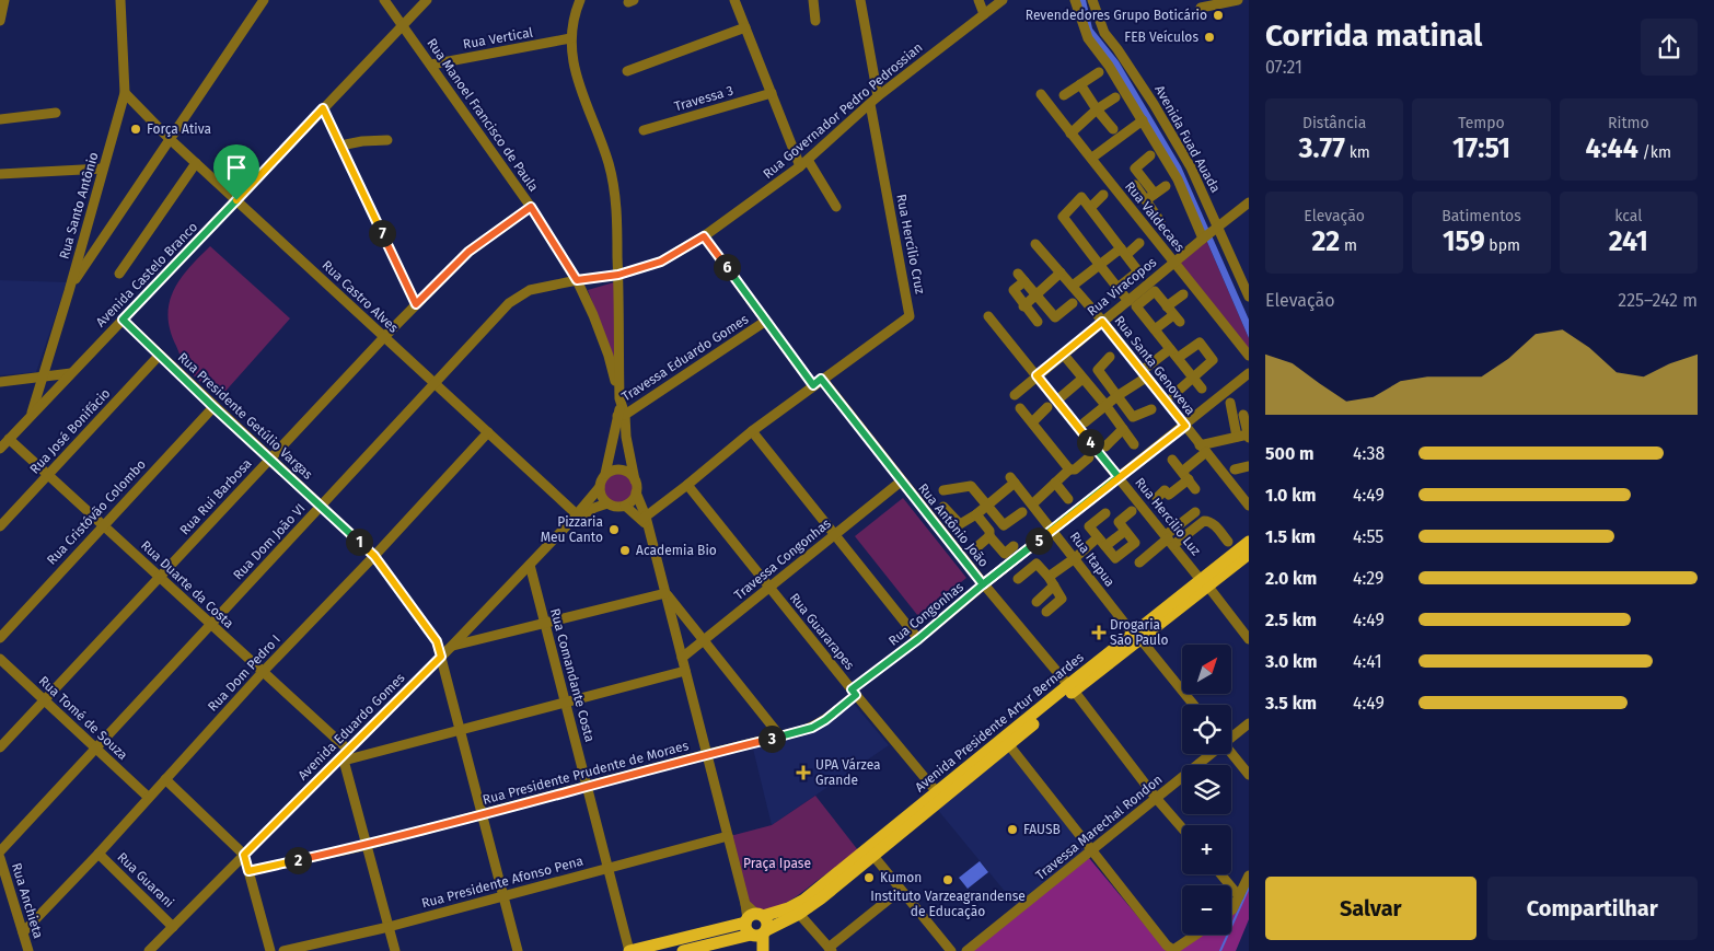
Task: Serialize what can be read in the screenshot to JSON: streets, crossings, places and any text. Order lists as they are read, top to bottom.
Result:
{
  "streets": {
    "main road": ["Avenida Presidente Artur Bernardes"],
    "street": [
      "Rua Vertical",
      "Travessa 3",
      "Rua Governador Pedro Pedrossian",
      "Rua Manoel Francisco de Paula",
      "Avenida Fuad Auada",
      "Rua Santo Antônio",
      "Rua Valdecaes",
      "Rua Hercílio Cruz",
      "Avenida Castelo Branco",
      "Rua Viracopos",
      "Rua Castro Alves",
      "Travessa Eduardo Gomes",
      "Rua Santa Genoveva",
      "Rua Presidente Getúlio Vargas",
      "Rua José Bonifácio",
      "Rua Rui Barbosa",
      "Rua Cristóvão Colombo",
      "Rua Hercilio Luz",
      "Rua Antônio João",
      "Rua Dom João VI",
      "Travessa Congonhas",
      "Rua Itapua",
      "Rua Duarte da Costa",
      "Rua Congonhas",
      "Rua Guararapes",
      "Rua Dom Pedro I",
      "Rua Comandante Costa",
      "Rua Tomé de Souza",
      "Avenida Eduardo Gomes",
      "Rua Presidente Prudente de Moraes",
      "Travessa Marechal Rondon",
      "Rua Guarani",
      "Rua Presidente Afonso Pena",
      "Rua Anchieta"
    ]
  },
  "crossings": [
    ["Rua Vertical", "Rua Manoel Francisco de Paula"],
    ["Rua Governador Pedro Pedrossian", "Rua Manoel Francisco de Paula"],
    ["Rua Governador Pedro Pedrossian", "Rua Hercílio Cruz"],
    ["Rua Governador Pedro Pedrossian", "Rua Antônio João"],
    ["Rua Governador Pedro Pedrossian", "Rua Dom João VI"],
    ["Rua Manoel Francisco de Paula", "Avenida Castelo Branco"],
    ["Rua Manoel Francisco de Paula", "Travessa Eduardo Gomes"],
    ["Rua Manoel Francisco de Paula", "Rua Rui Barbosa"],
    ["Rua Manoel Francisco de Paula", "Rua Dom João VI"],
    ["Avenida Fuad Auada", "Rua Viracopos"],
    ["Rua Santo Antônio", "Avenida Castelo Branco"],
    ["Rua Santo Antônio", "Rua Castro Alves"],
    ["Rua Valdecaes", "Rua Viracopos"],
    ["Rua Hercílio Cruz", "Rua Antônio João"],
    ["Rua Hercílio Cruz", "Rua Guararapes"],
    ["Avenida Castelo Branco", "Rua Castro Alves"],
    ["Avenida Castelo Branco", "Rua Presidente Getúlio Vargas"],
    ["Avenida Castelo Branco", "Rua Duarte da Costa"],
    ["Rua Viracopos", "Rua Santa Genoveva"],
    ["Rua Viracopos", "Rua Hercilio Luz"],
    ["Rua Castro Alves", "Rua Rui Barbosa"],
    ["Rua Castro Alves", "Rua Dom João VI"],
    ["Rua Castro Alves", "Rua Dom Pedro I"],
    ["Rua Castro Alves", "Avenida Eduardo Gomes"],
    ["Travessa Eduardo Gomes", "Rua Antônio João"],
    ["Rua Santa Genoveva", "Rua Congonhas"],
    ["Rua Presidente Getúlio Vargas", "Rua José Bonifácio"],
    ["Rua Presidente Getúlio Vargas", "Rua Rui Barbosa"],
    ["Rua Presidente Getúlio Vargas", "Rua Cristóvão Colombo"],
    ["Rua Presidente Getúlio Vargas", "Rua Dom João VI"],
    ["Rua Presidente Getúlio Vargas", "Rua Dom Pedro I"],
    ["Rua Presidente Getúlio Vargas", "Avenida Eduardo Gomes"],
    ["Rua Presidente Getúlio Vargas", "Rua Presidente Prudente de Moraes"],
    ["Rua Presidente Getúlio Vargas", "Rua Presidente Afonso Pena"],
    ["Rua José Bonifácio", "Rua Duarte da Costa"],
    ["Rua Rui Barbosa", "Rua Duarte da Costa"],
    ["Rua Rui Barbosa", "Rua Tomé de Souza"],
    ["Rua Cristóvão Colombo", "Rua Duarte da Costa"],
    ["Rua Hercilio Luz", "Rua Congonhas"],
    ["Rua Hercilio Luz", "Avenida Presidente Artur Bernardes"],
    ["Rua Antônio João", "Travessa Congonhas"],
    ["Rua Antônio João", "Rua Congonhas"],
    ["Rua Antônio João", "Avenida Presidente Artur Bernardes"],
    ["Rua Antônio João", "Travessa Marechal Rondon"],
    ["Rua Dom João VI", "Rua Duarte da Costa"],
    ["Rua Dom João VI", "Rua Tomé de Souza"],
    ["Travessa Congonhas", "Rua Guararapes"],
    ["Rua Itapua", "Rua Congonhas"],
    ["Rua Itapua", "Avenida Presidente Artur Bernardes"],
    ["Rua Duarte da Costa", "Rua Dom Pedro I"],
    ["Rua Duarte da Costa", "Avenida Eduardo Gomes"],
    ["Rua Congonhas", "Rua Guararapes"],
    ["Rua Congonhas", "Rua Presidente Prudente de Moraes"],
    ["Rua Guararapes", "Avenida Presidente Artur Bernardes"],
    ["Rua Guararapes", "Rua Presidente Prudente de Moraes"],
    ["Rua Dom Pedro I", "Rua Tomé de Souza"],
    ["Rua Dom Pedro I", "Rua Guarani"],
    ["Rua Dom Pedro I", "Rua Anchieta"],
    ["Rua Comandante Costa", "Avenida Presidente Artur Bernardes"],
    ["Rua Comandante Costa", "Avenida Eduardo Gomes"],
    ["Rua Comandante Costa", "Rua Presidente Prudente de Moraes"],
    ["Rua Comandante Costa", "Rua Presidente Afonso Pena"],
    ["Avenida Eduardo Gomes", "Rua Guarani"]
  ],
  "parks": ["Praça Ipase"],
  "places": {
    "other": [
      "Revendedores Grupo Boticário",
      "FEB Veículos",
      "Força Ativa",
      "Pizzaria Meu Canto",
      "Academia Bio",
      "FAUSB",
      "Kumon",
      "Instituto Varzeagrandense de Educação"
    ],
    "health": ["Drogaria São Paulo", "UPA Várzea Grande"]
  },
  "north": "top right",
  "page": {
    "heading": ["Corrida matinal", "07:21"],
    "stats": [
      ["Distância", "3.77 km"],
      ["Tempo", "17:51"],
      ["Ritmo", "4:44 /km"],
      ["Elevação", "22 m"],
      ["Batimentos", "159 bpm"],
      ["kcal", "241"]
    ],
    "pins": [
      "7",
      "6",
      "4",
      "5",
      "1",
      "3",
      "2"
    ],
    "chart": ["Elevação", "225–242 m"],
    "list": [
      {
        "name": "500 m",
        "note": "4:38"
      },
      {
        "name": "1.0 km",
        "note": "4:49"
      },
      {
        "name": "1.5 km",
        "note": "4:55"
      },
      {
        "name": "2.0 km",
        "note": "4:29"
      },
      {
        "name": "2.5 km",
        "note": "4:49"
      },
      {
        "name": "3.0 km",
        "note": "4:41"
      },
      {
        "name": "3.5 km",
        "note": "4:49"
      }
    ],
    "map_buttons": ["+", "−"],
    "buttons": ["Salvar", "Compartilhar"]
  }
}
